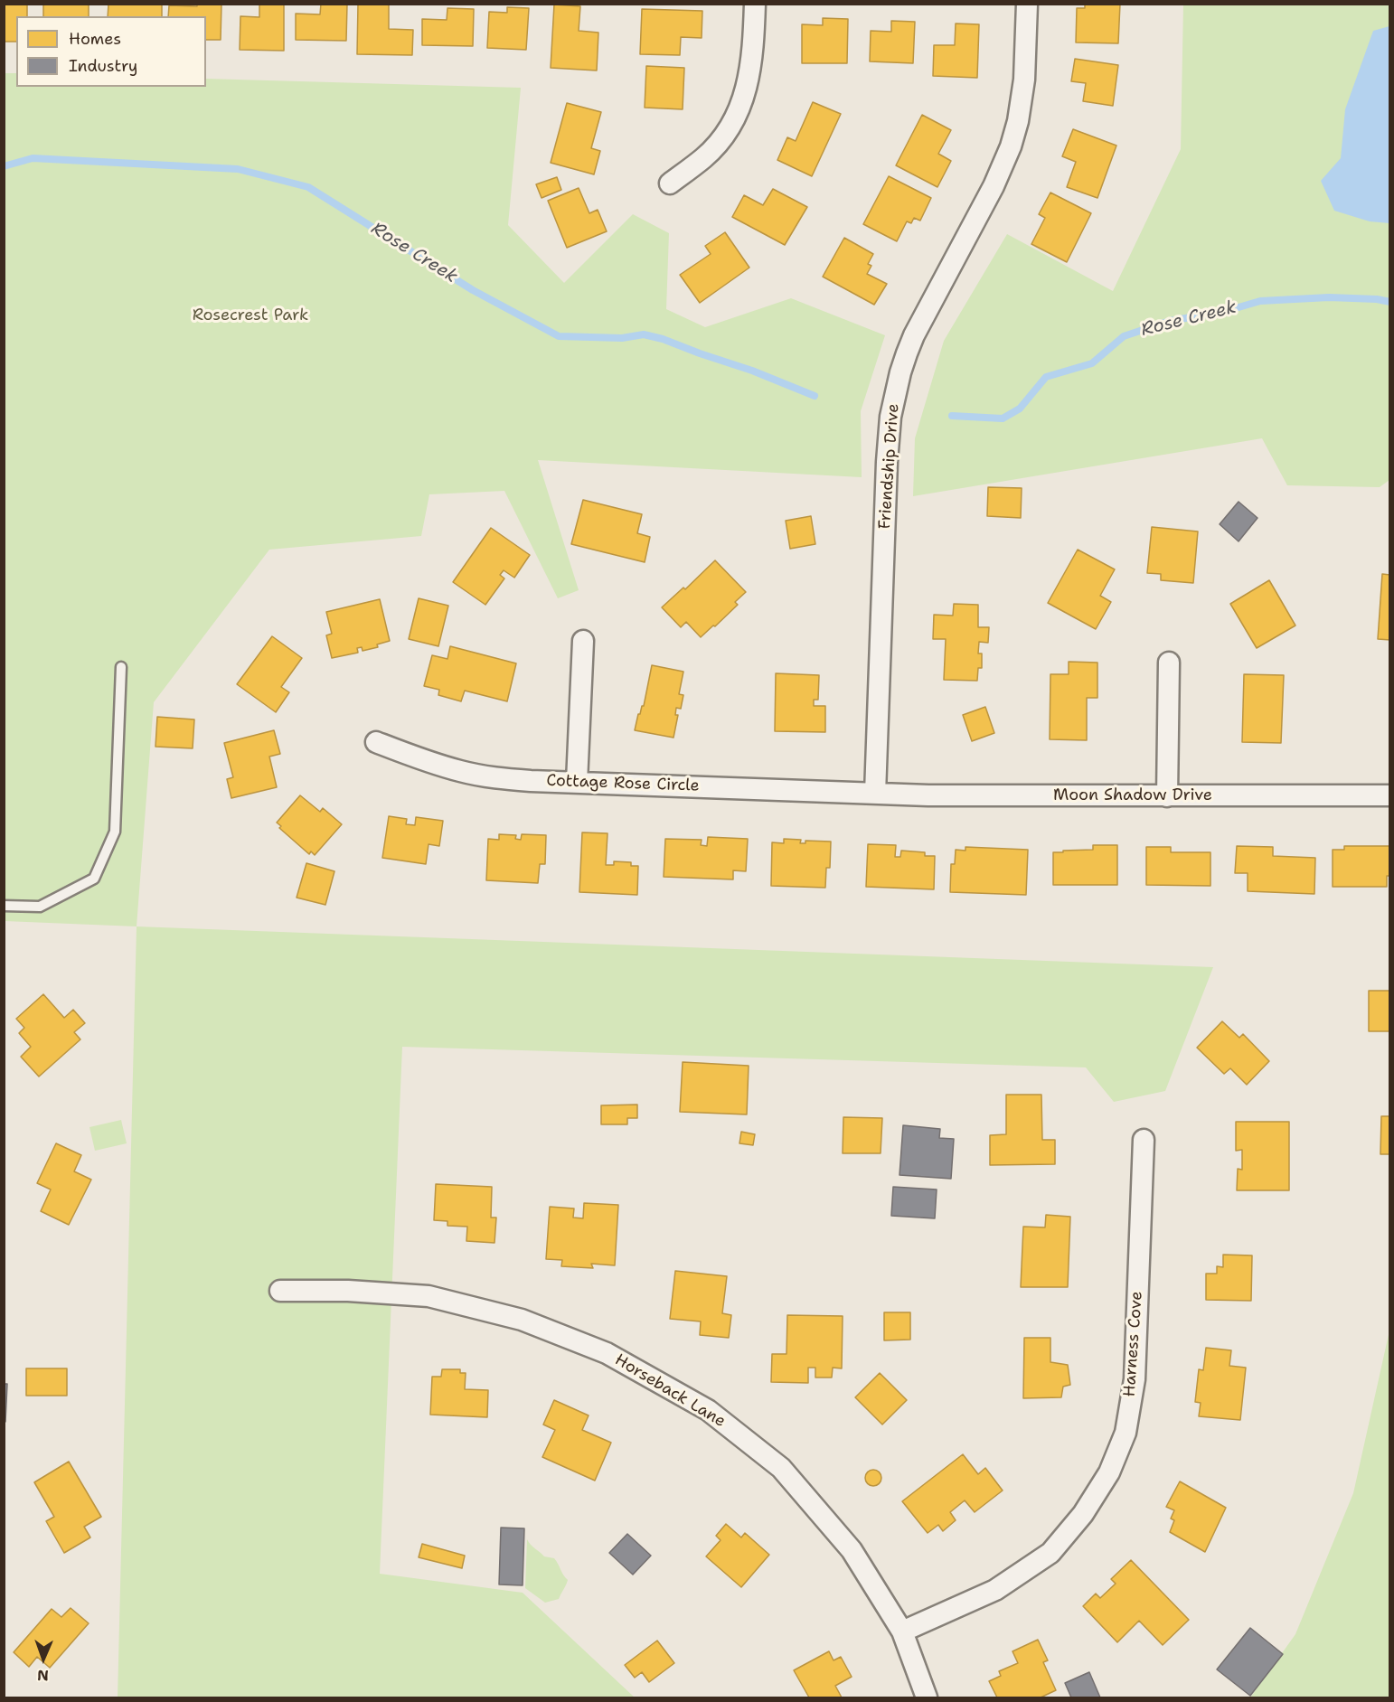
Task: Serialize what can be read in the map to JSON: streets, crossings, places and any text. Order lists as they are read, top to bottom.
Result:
{
  "streets": {
    "street": [
      "Friendship Drive",
      "Cottage Rose Circle",
      "Moon Shadow Drive",
      "Harness Cove",
      "Horseback Lane"
    ]
  },
  "crossings": [
    ["Friendship Drive", "Cottage Rose Circle"],
    ["Friendship Drive", "Moon Shadow Drive"],
    ["Cottage Rose Circle", "Moon Shadow Drive"],
    ["Harness Cove", "Horseback Lane"]
  ],
  "water": ["Rose Creek"],
  "parks": ["Rosecrest Park"],
  "legend": ["Homes", "Industry"],
  "north": "bottom"
}
